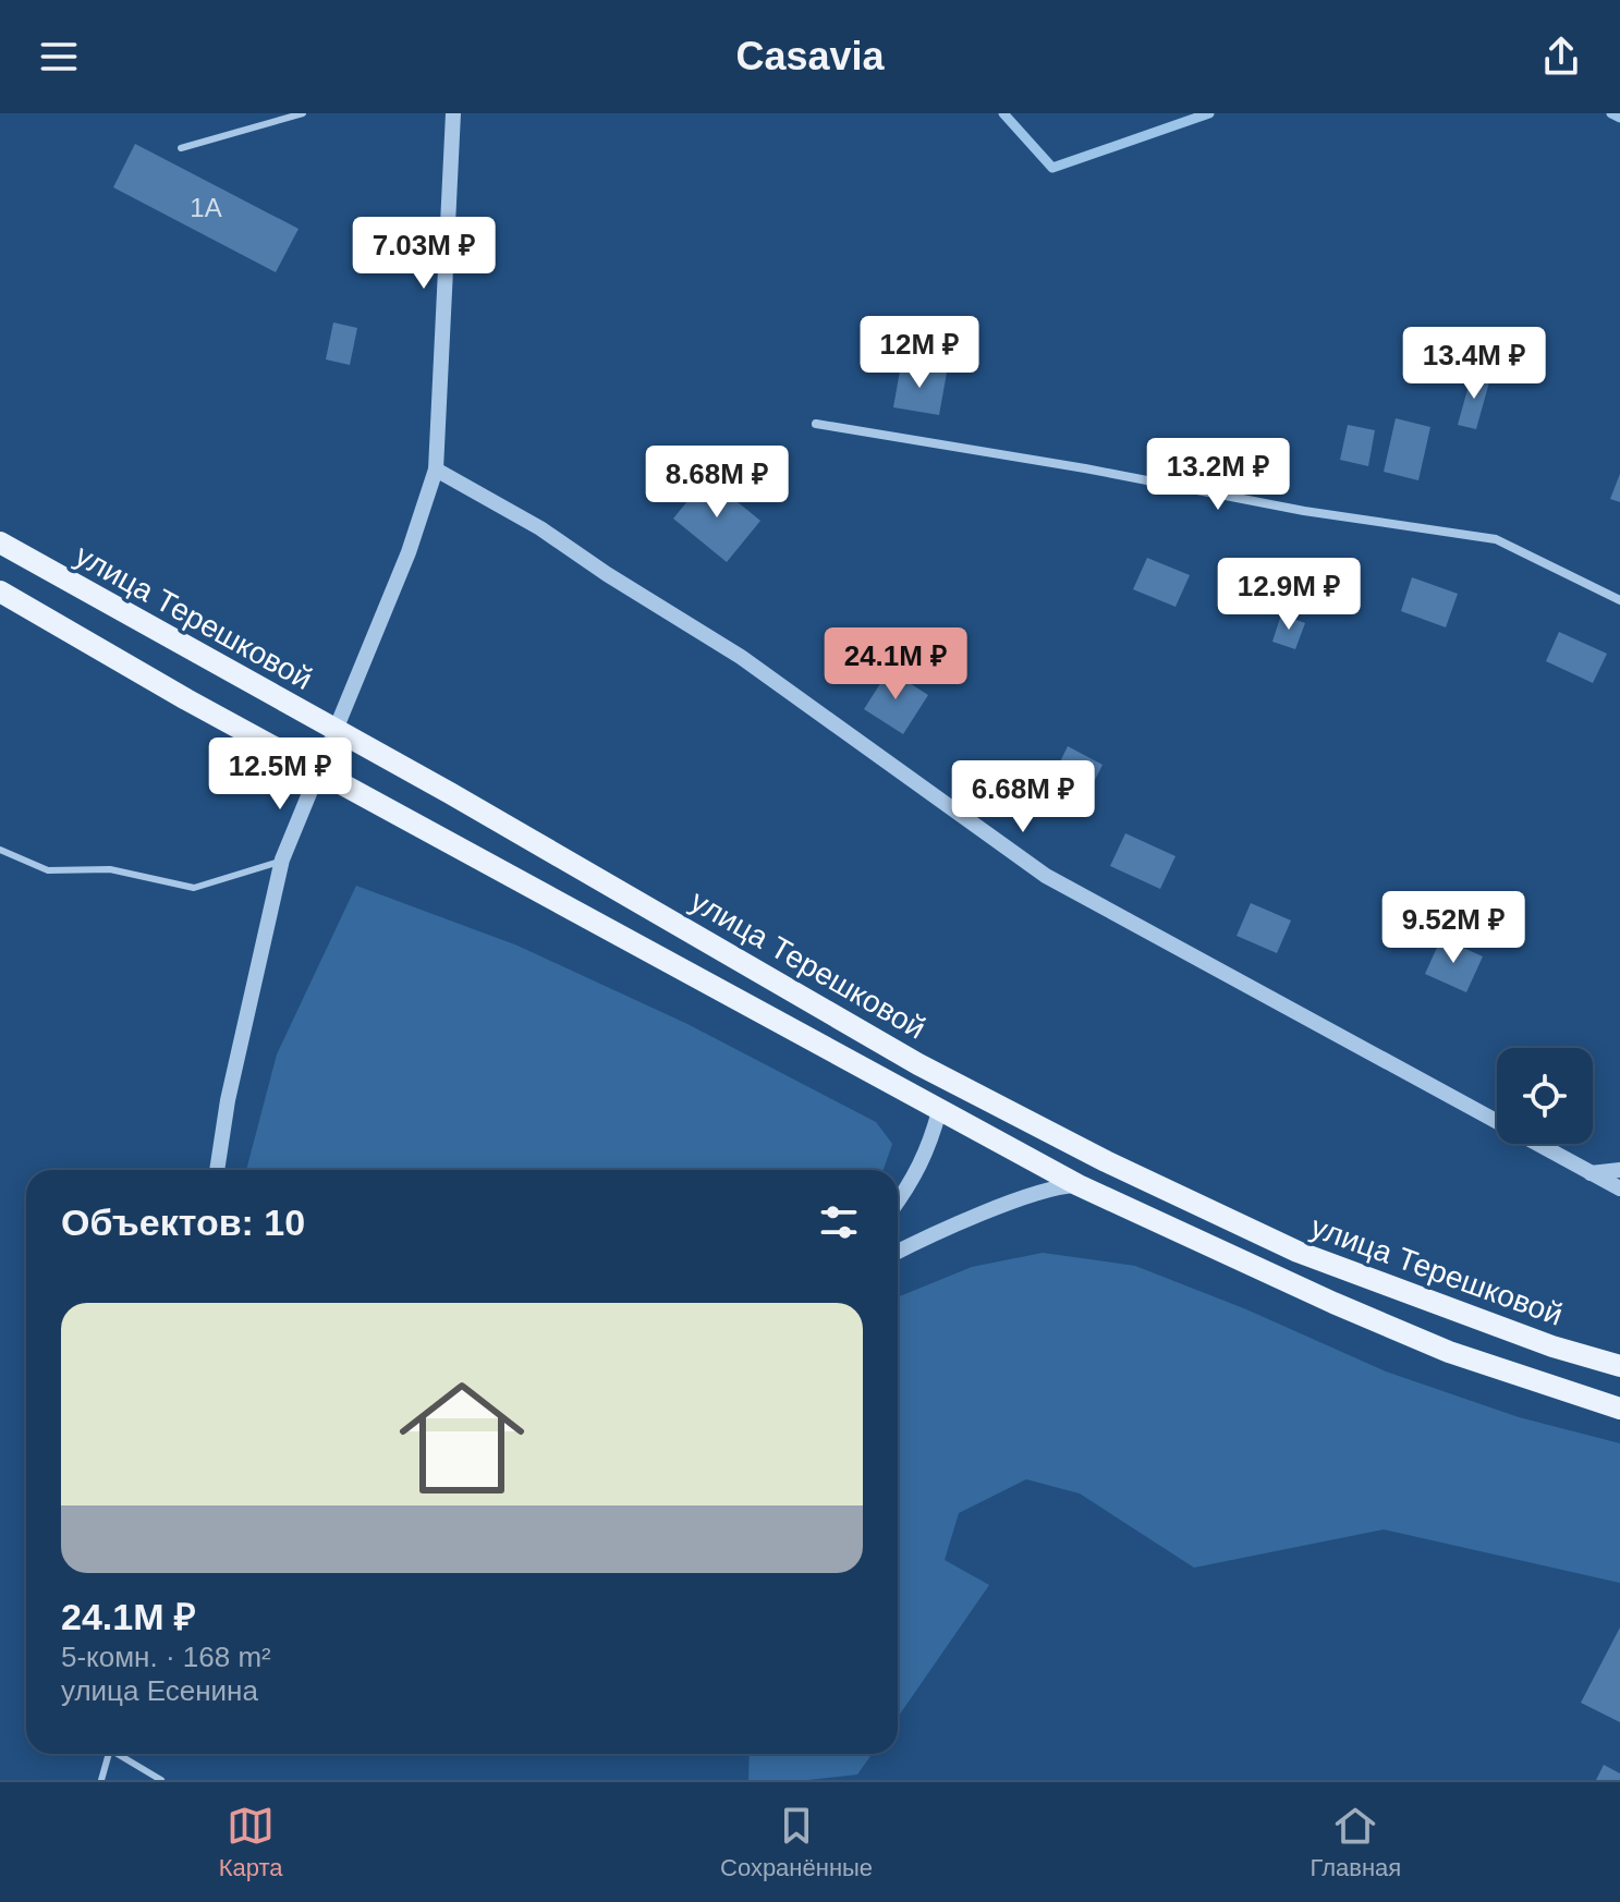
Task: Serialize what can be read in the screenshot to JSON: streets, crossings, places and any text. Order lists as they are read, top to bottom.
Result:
{
  "streets": {
    "main road": ["улица Терешковой"]
  },
  "house_numbers": ["1А"],
  "page": {
    "header": "Casavia",
    "price": [
      "7.03M ₽",
      "12M ₽",
      "13.4M ₽",
      "13.2M ₽",
      "8.68M ₽",
      "12.9M ₽",
      "24.1M ₽",
      "12.5M ₽",
      "6.68M ₽",
      "9.52M ₽"
    ],
    "heading": "Объектов: 10",
    "list": [
      {
        "name": "24.1M ₽",
        "note": "5-комн. · 168 m² · улица Есенина"
      }
    ],
    "tabs": ["Карта", "Сохранённые", "Главная"]
  }
}
